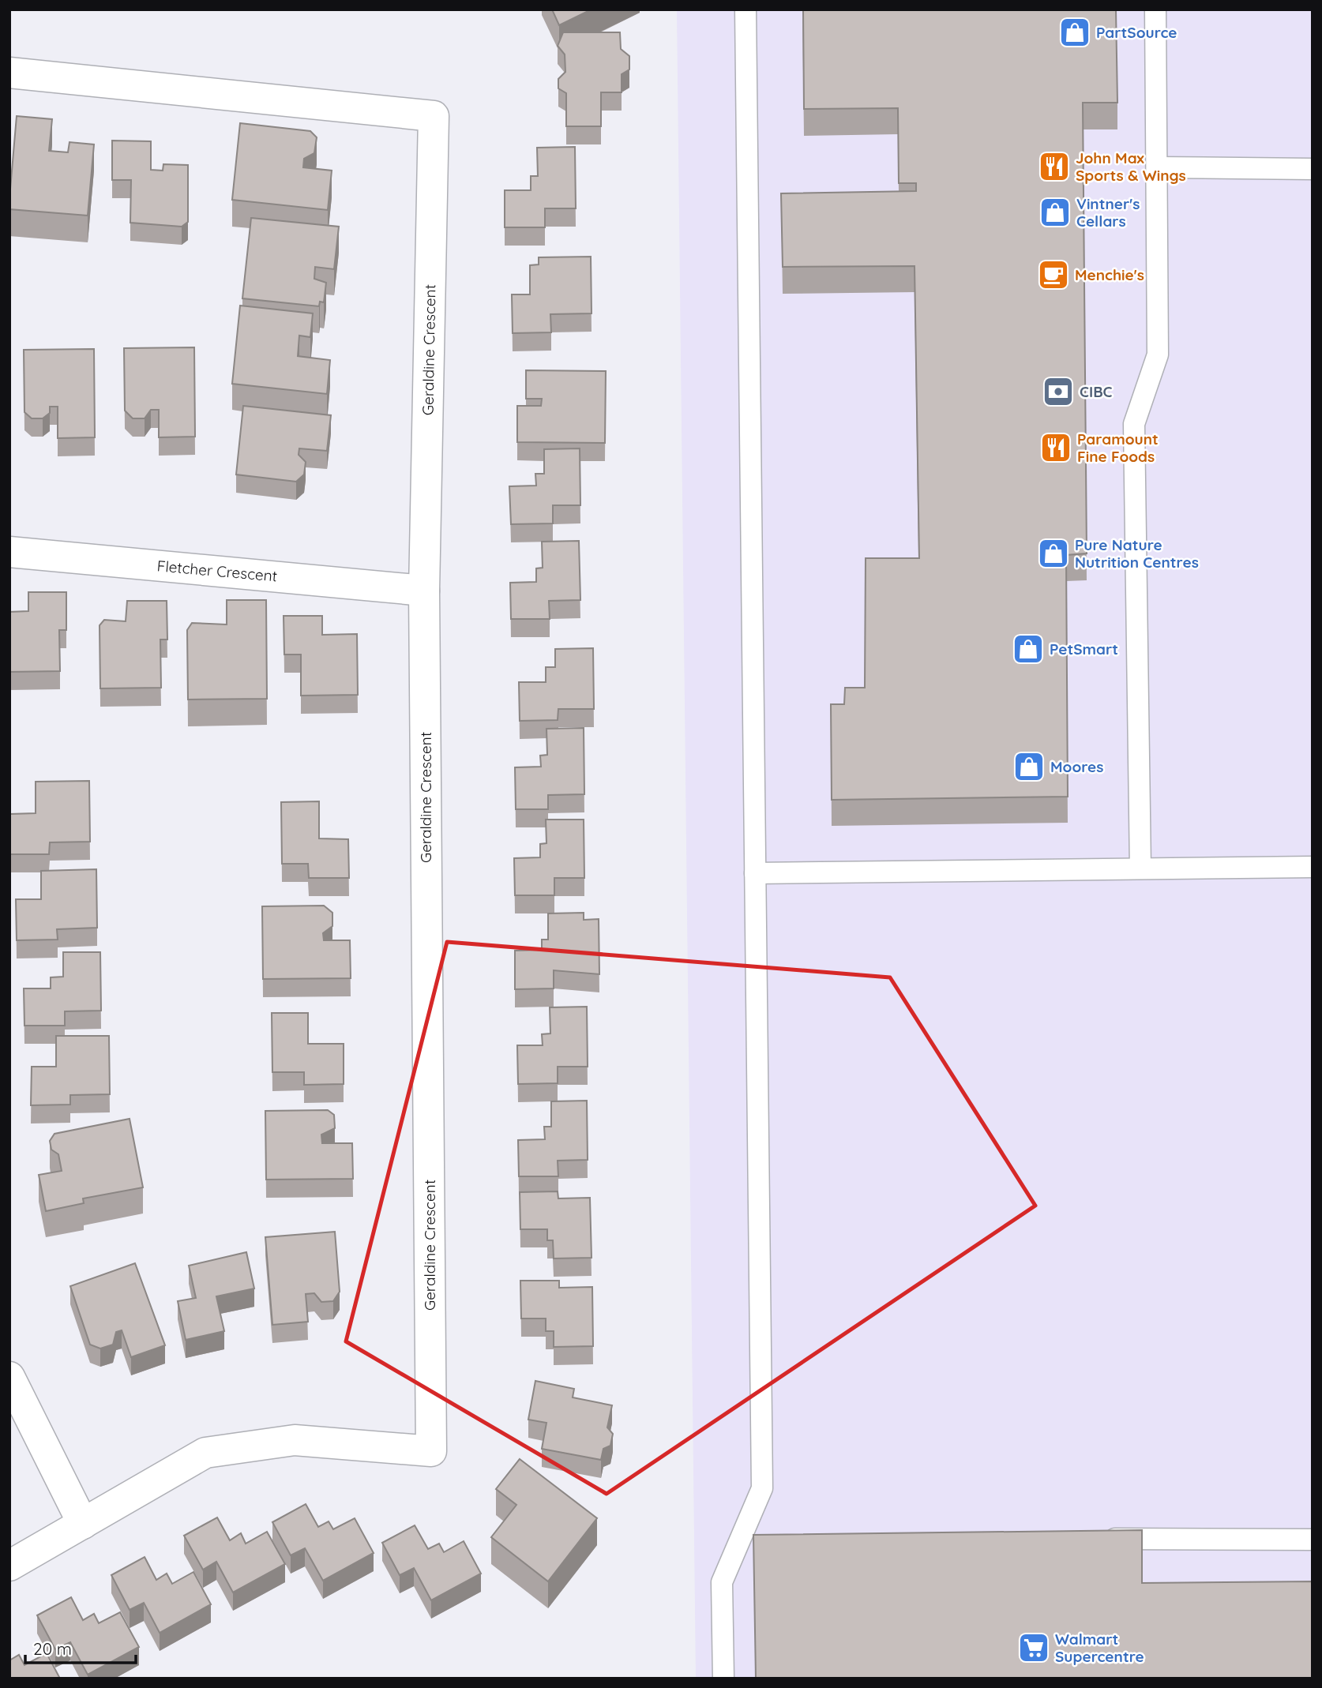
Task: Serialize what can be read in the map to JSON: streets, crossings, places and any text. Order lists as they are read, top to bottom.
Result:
{
  "streets": {
    "street": ["Geraldine Crescent", "Fletcher Crescent"]
  },
  "crossings": [
    ["Geraldine Crescent", "Fletcher Crescent"]
  ],
  "places": {
    "shop": [
      "PartSource",
      "Vintner's Cellars",
      "Pure Nature Nutrition Centres",
      "PetSmart",
      "Moores"
    ],
    "restaurant": ["John Max Sports & Wings", "Paramount Fine Foods"],
    "cafe": ["Menchie's"],
    "bank": ["CIBC"],
    "supermarket": ["Walmart Supercentre"]
  },
  "scale_bar": "20 m"
}
